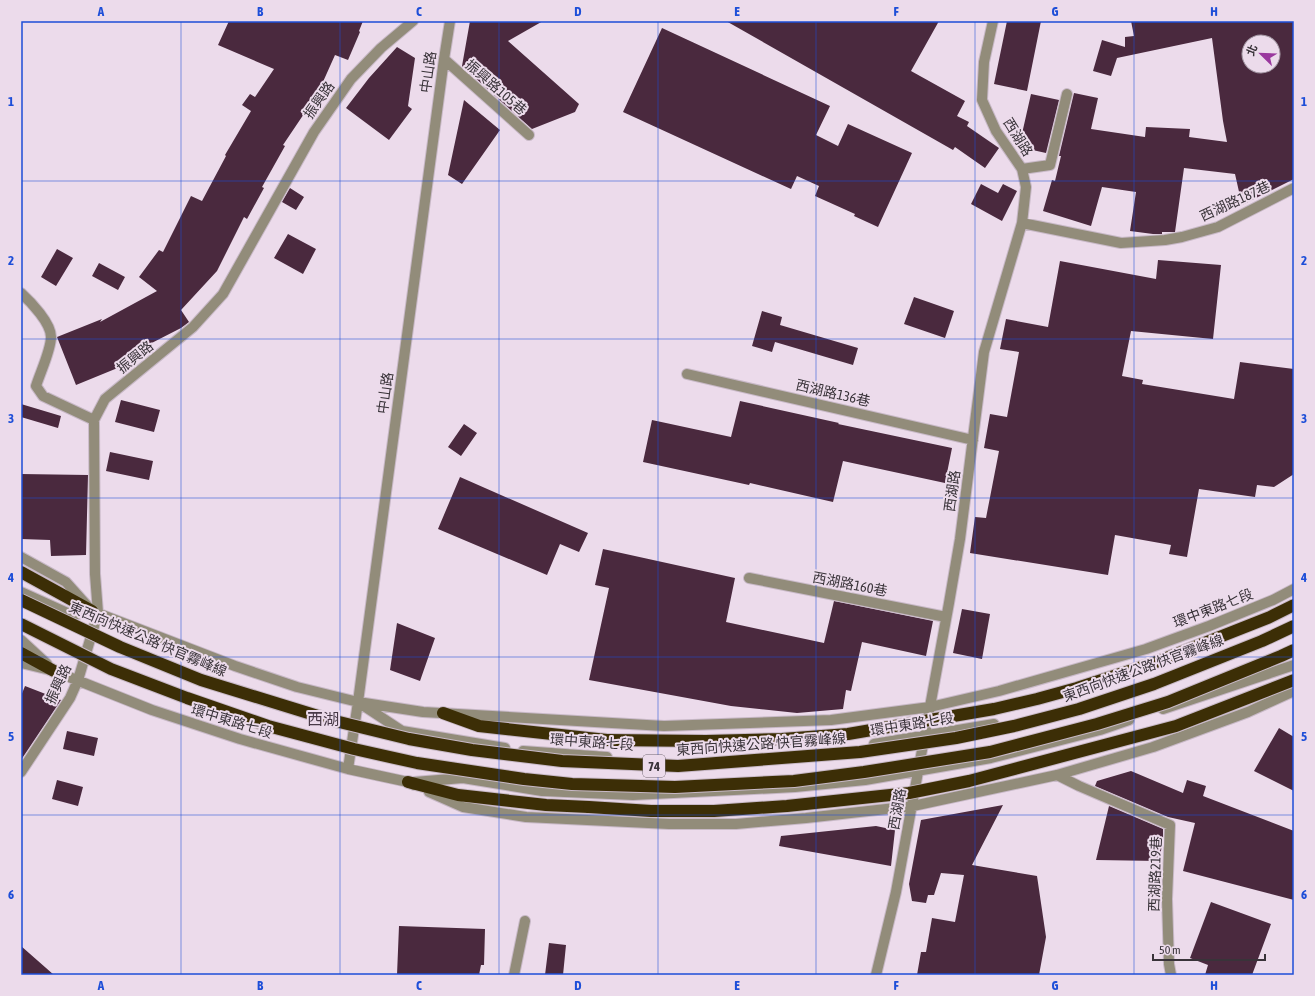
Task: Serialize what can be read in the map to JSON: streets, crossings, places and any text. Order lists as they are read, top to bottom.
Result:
{
  "streets": {
    "highway": ["東西向快速公路 快官霧峰線", "74"],
    "street": [
      "中山路",
      "振興路105巷",
      "振興路",
      "西湖路",
      "西湖路187巷",
      "西湖路136巷",
      "西湖路160巷",
      "環中東路七段",
      "西湖路219巷"
    ]
  },
  "crossings": [
    ["中山路", "振興路105巷"],
    ["中山路", "環中東路七段"],
    ["振興路", "環中東路七段"],
    ["西湖路", "西湖路187巷"],
    ["西湖路", "西湖路136巷"],
    ["西湖路", "西湖路160巷"],
    ["西湖路", "環中東路七段"],
    ["環中東路七段", "西湖路219巷"]
  ],
  "districts": ["西湖"],
  "scale_bar": "50 m",
  "north": "top left",
  "grid": {
    "columns": [
      "A",
      "B",
      "C",
      "D",
      "E",
      "F",
      "G",
      "H"
    ],
    "rows": [
      "1",
      "2",
      "3",
      "4",
      "5",
      "6"
    ]
  }
}
